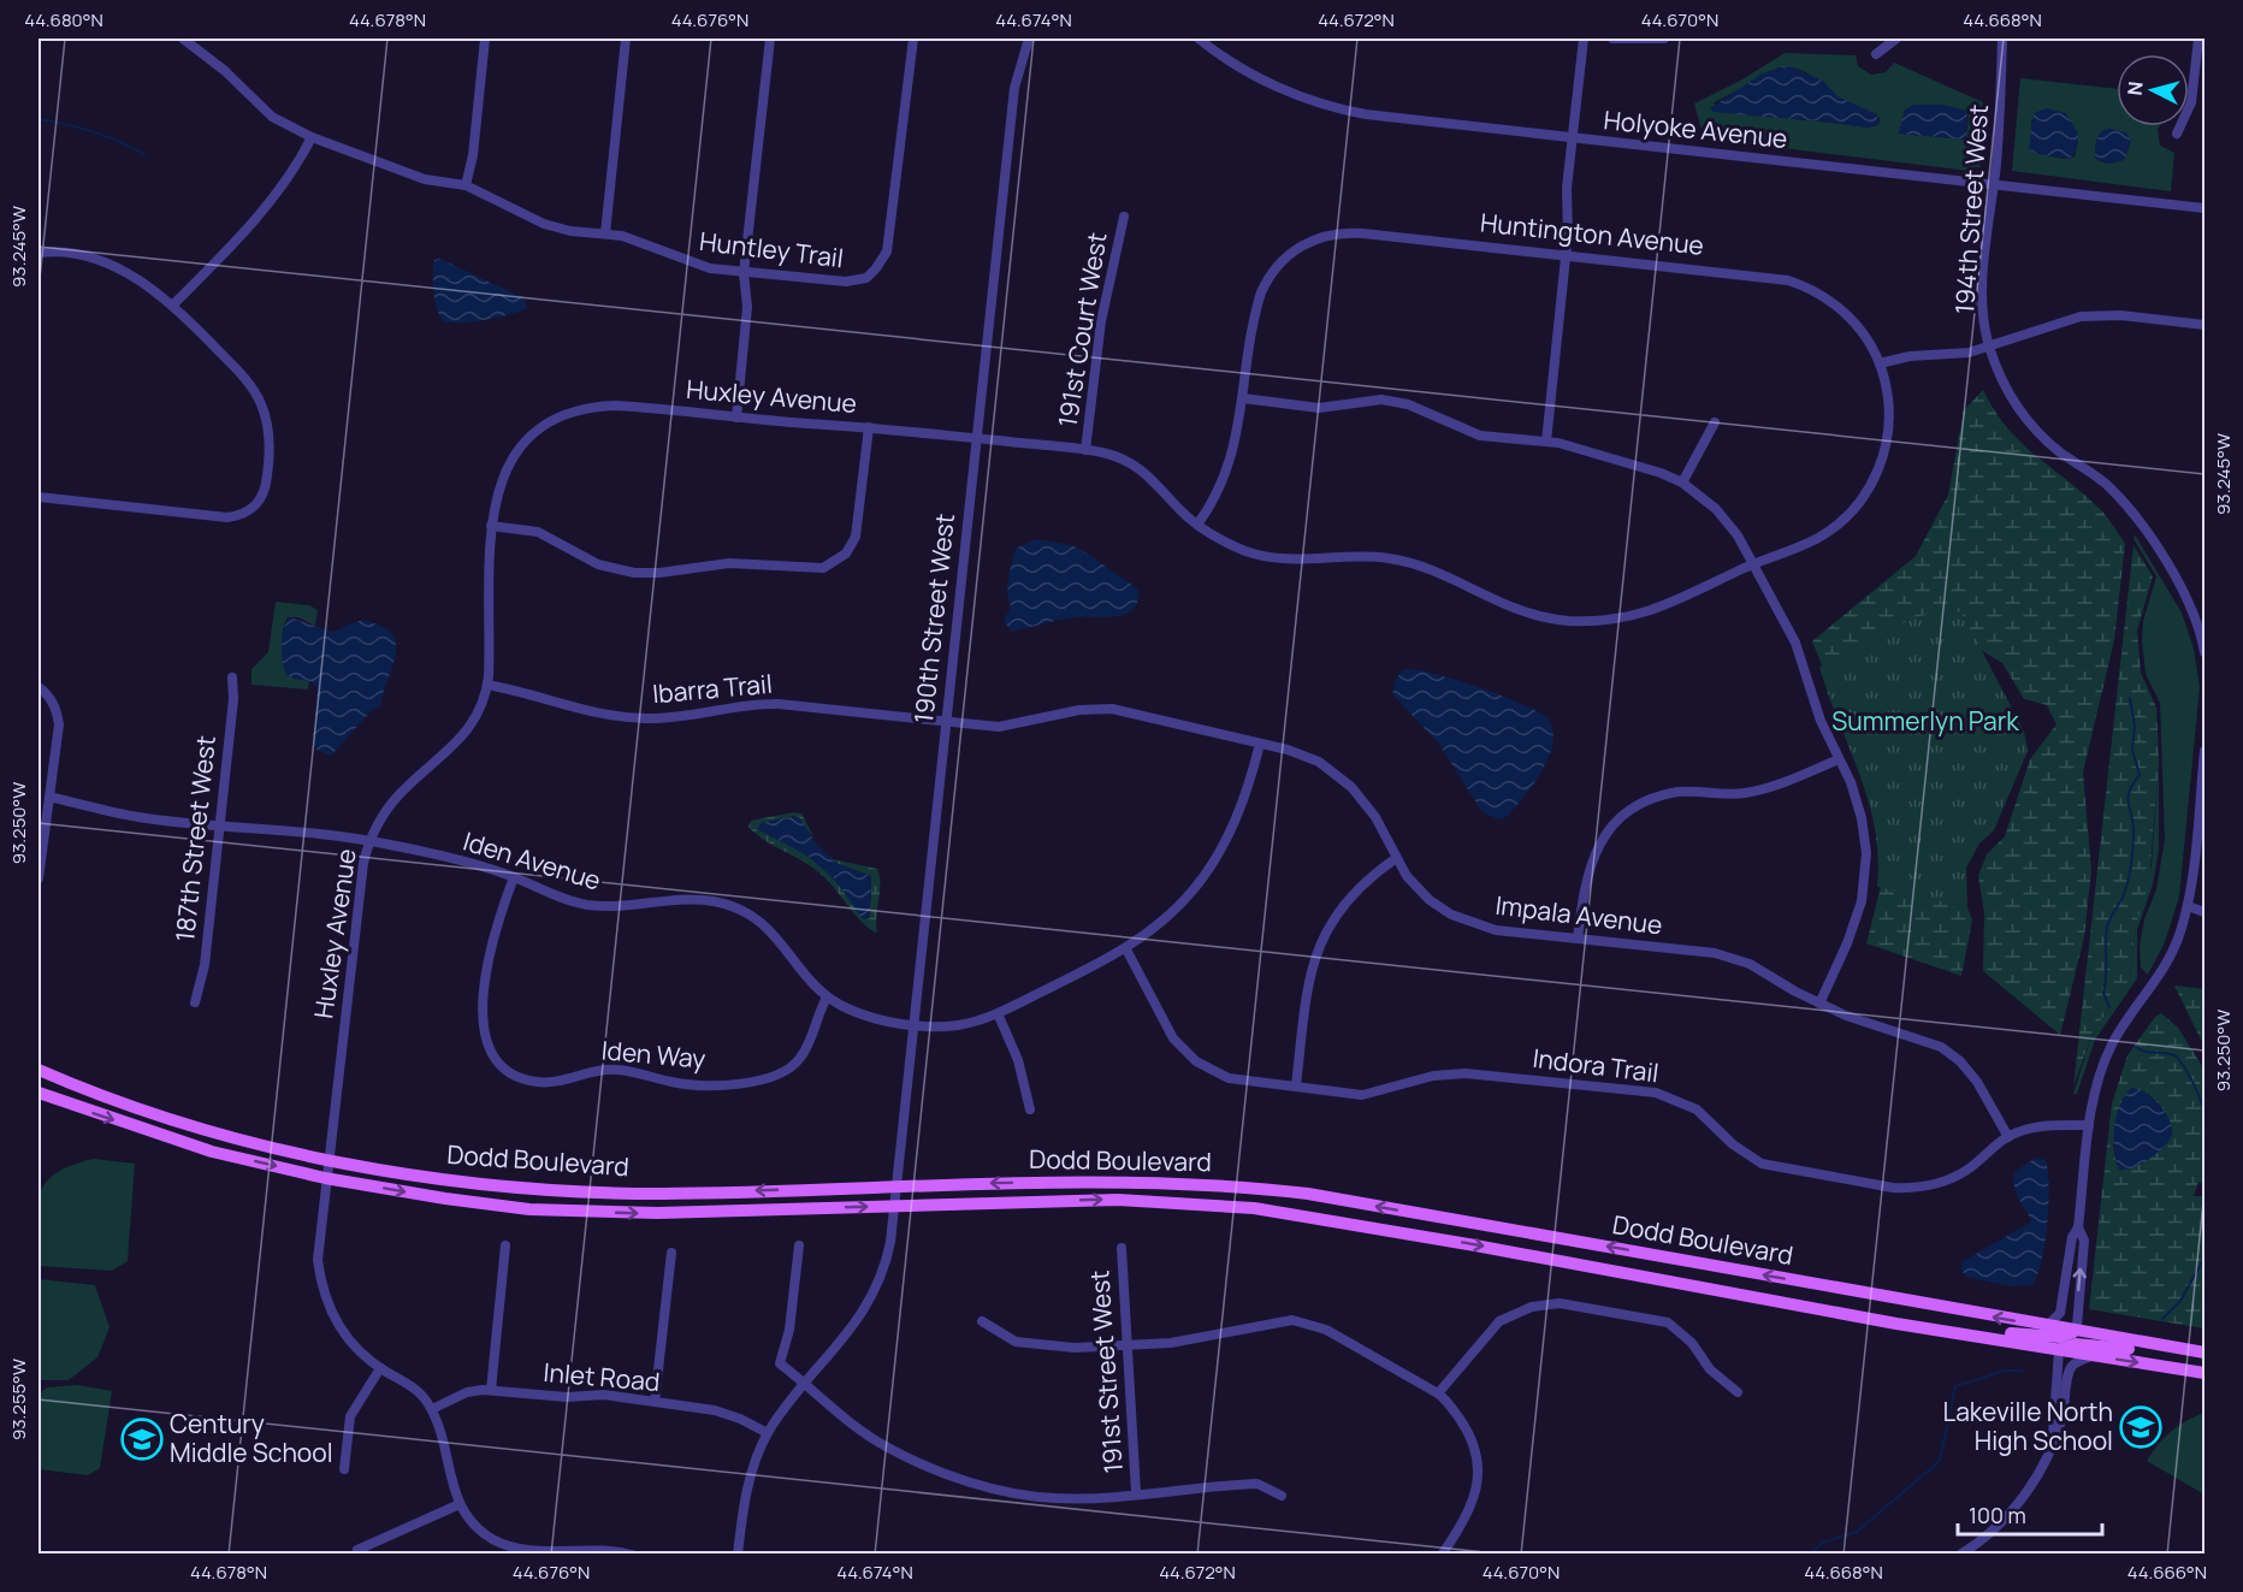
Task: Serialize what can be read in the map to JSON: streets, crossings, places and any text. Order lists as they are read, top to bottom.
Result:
{
  "streets": {
    "main road": ["Dodd Boulevard"],
    "street": [
      "Holyoke Avenue",
      "194th Street West",
      "Huntington Avenue",
      "Huntley Trail",
      "191st Court West",
      "Huxley Avenue",
      "190th Street West",
      "Ibarra Trail",
      "187th Street West",
      "Iden Avenue",
      "Impala Avenue",
      "Iden Way",
      "Indora Trail",
      "191st Street West",
      "Inlet Road"
    ]
  },
  "crossings": [
    ["Holyoke Avenue", "194th Street West"],
    ["Huntington Avenue", "Huxley Avenue"],
    ["191st Court West", "Huxley Avenue"],
    ["Huxley Avenue", "190th Street West"],
    ["Huxley Avenue", "Ibarra Trail"],
    ["Huxley Avenue", "Iden Avenue"],
    ["Huxley Avenue", "Dodd Boulevard"],
    ["Huxley Avenue", "Inlet Road"],
    ["190th Street West", "Ibarra Trail"],
    ["190th Street West", "Iden Avenue"],
    ["190th Street West", "Impala Avenue"],
    ["190th Street West", "Dodd Boulevard"],
    ["190th Street West", "Inlet Road"],
    ["Ibarra Trail", "Impala Avenue"],
    ["187th Street West", "Iden Avenue"],
    ["Iden Avenue", "Impala Avenue"],
    ["Iden Avenue", "Iden Way"],
    ["Iden Avenue", "Indora Trail"],
    ["Impala Avenue", "Indora Trail"]
  ],
  "parks": ["Summerlyn Park"],
  "places": {
    "school or university": ["Lakeville North High School", "Century Middle School"]
  },
  "scale_bar": "100 m",
  "north": "left",
  "coordinates": [
    "44.680°N",
    "44.678°N",
    "44.676°N",
    "44.674°N",
    "44.672°N",
    "44.670°N",
    "44.668°N",
    "93.245°W",
    "93.250°W",
    "93.255°W",
    "44.666°N"
  ]
}
